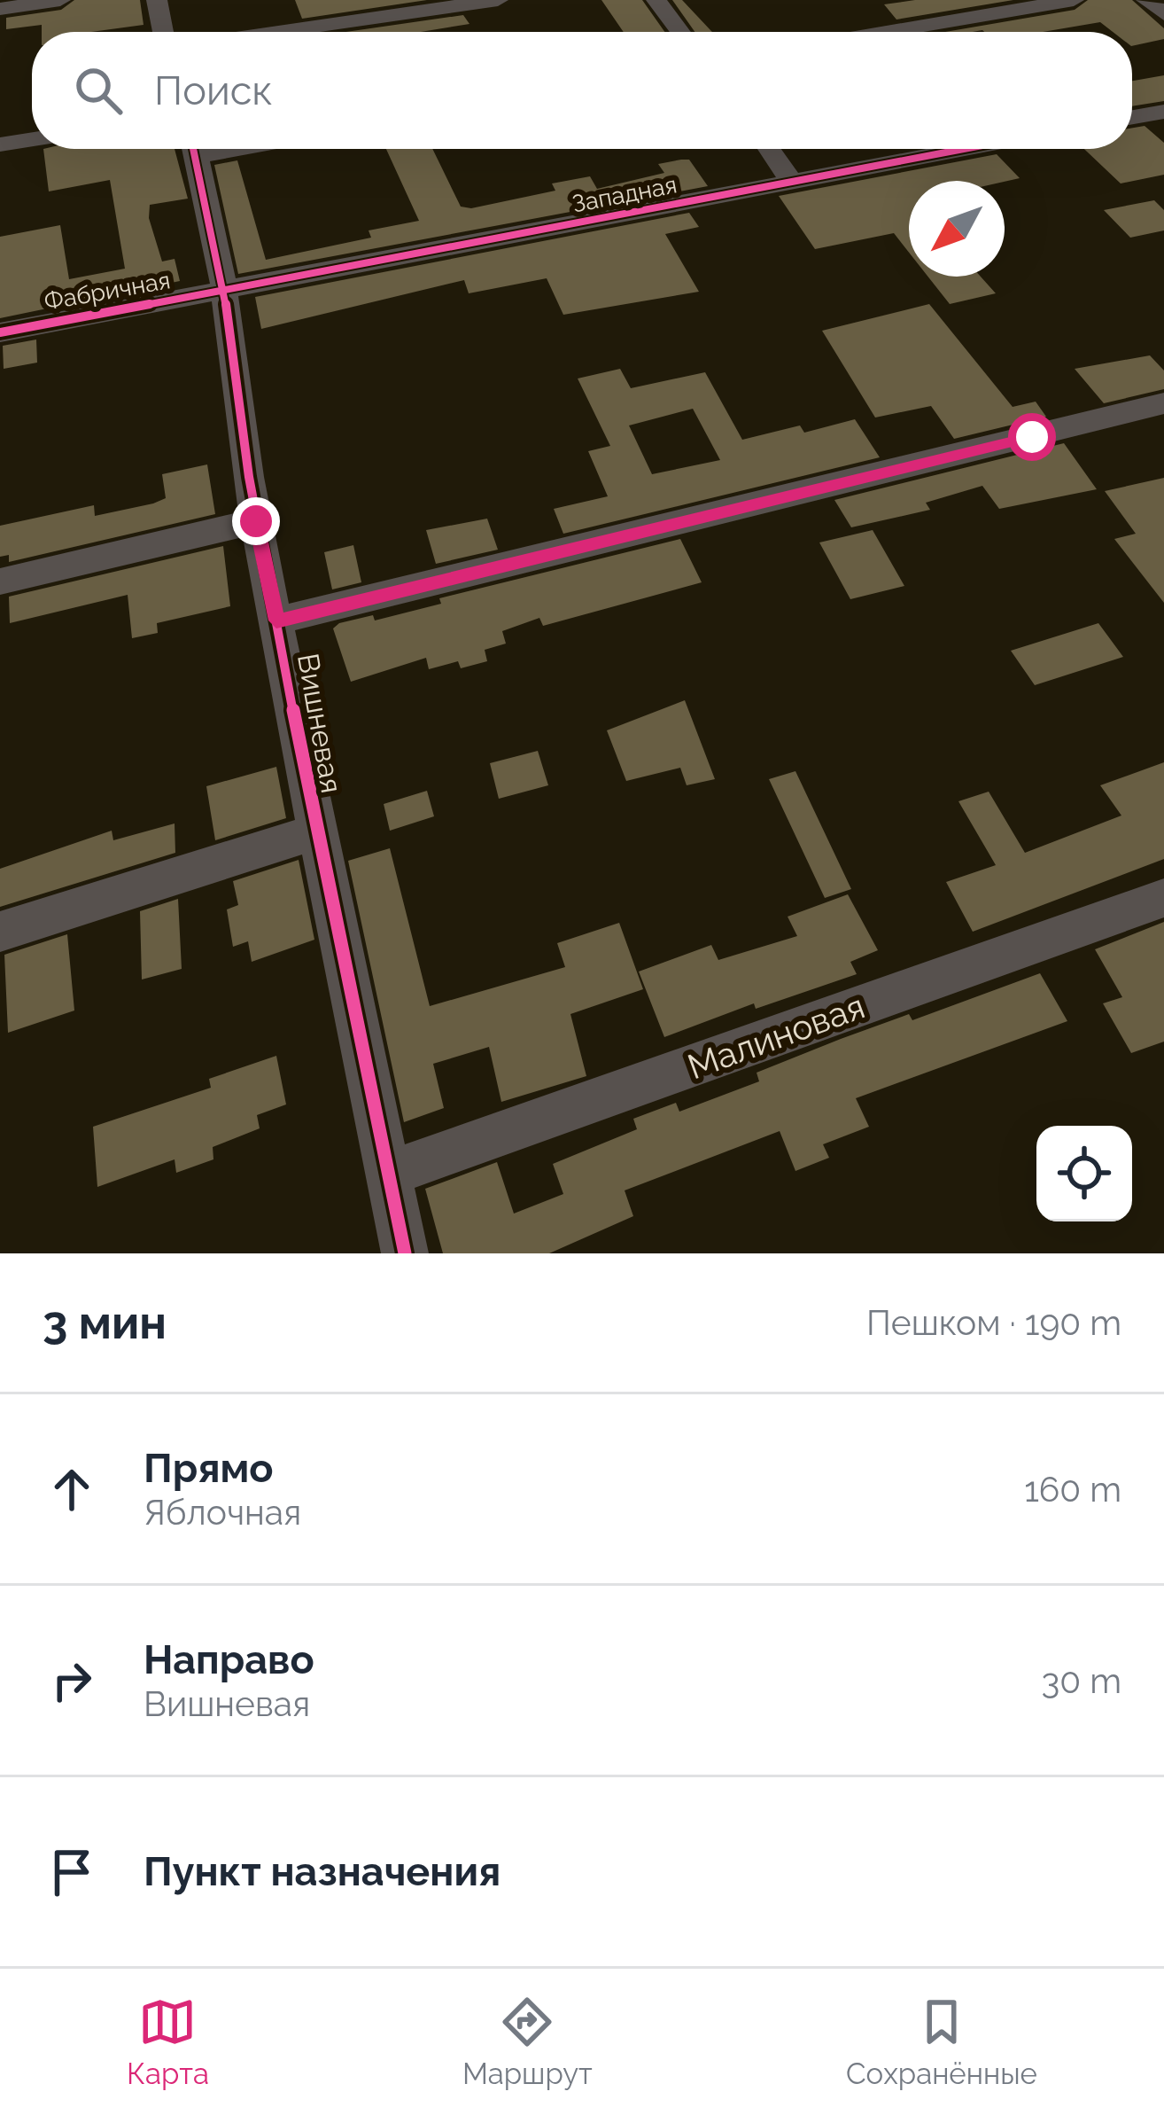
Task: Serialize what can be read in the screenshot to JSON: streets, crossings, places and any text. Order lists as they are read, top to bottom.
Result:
{
  "streets": {
    "street": [
      "Западная",
      "Фабричная",
      "Вишневая",
      "Малиновая"
    ]
  },
  "crossings": [
    ["Западная", "Фабричная"],
    ["Западная", "Вишневая"],
    ["Фабричная", "Вишневая"],
    ["Вишневая", "Малиновая"]
  ],
  "north": "bottom left",
  "page": {
    "search": "Поиск",
    "heading": ["3 мин", "Пешком · 190 m"],
    "list": [
      ["Прямо", "Яблочная", "160 m"],
      ["Направо", "Вишневая", "30 m"],
      "Пункт назначения"
    ],
    "nav": ["Карта", "Маршрут", "Сохранённые"]
  }
}
